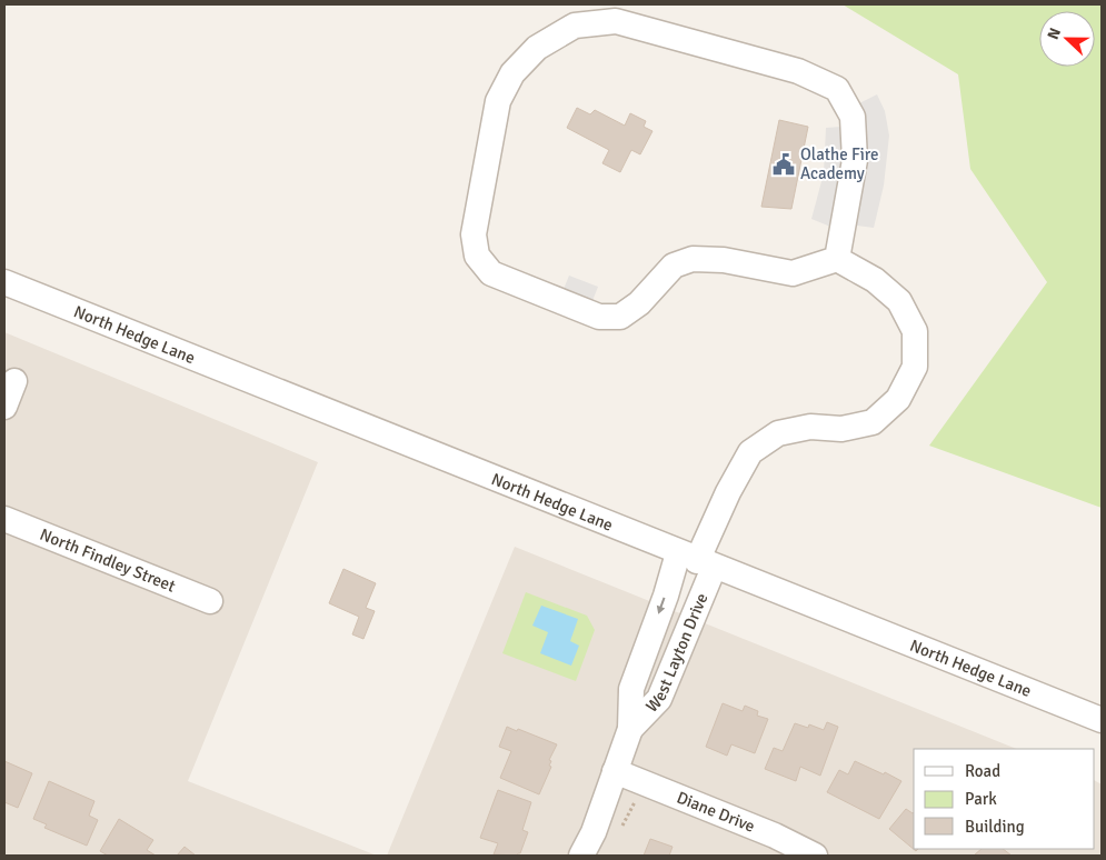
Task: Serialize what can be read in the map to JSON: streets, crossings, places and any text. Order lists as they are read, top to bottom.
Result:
{
  "streets": {
    "street": [
      "North Hedge Lane",
      "North Findley Street",
      "West Layton Drive",
      "Diane Drive"
    ]
  },
  "crossings": [
    ["North Hedge Lane", "West Layton Drive"],
    ["West Layton Drive", "Diane Drive"]
  ],
  "places": {
    "public building": ["Olathe Fire Academy"]
  },
  "legend": ["Road", "Park", "Building"],
  "north": "left"
}
